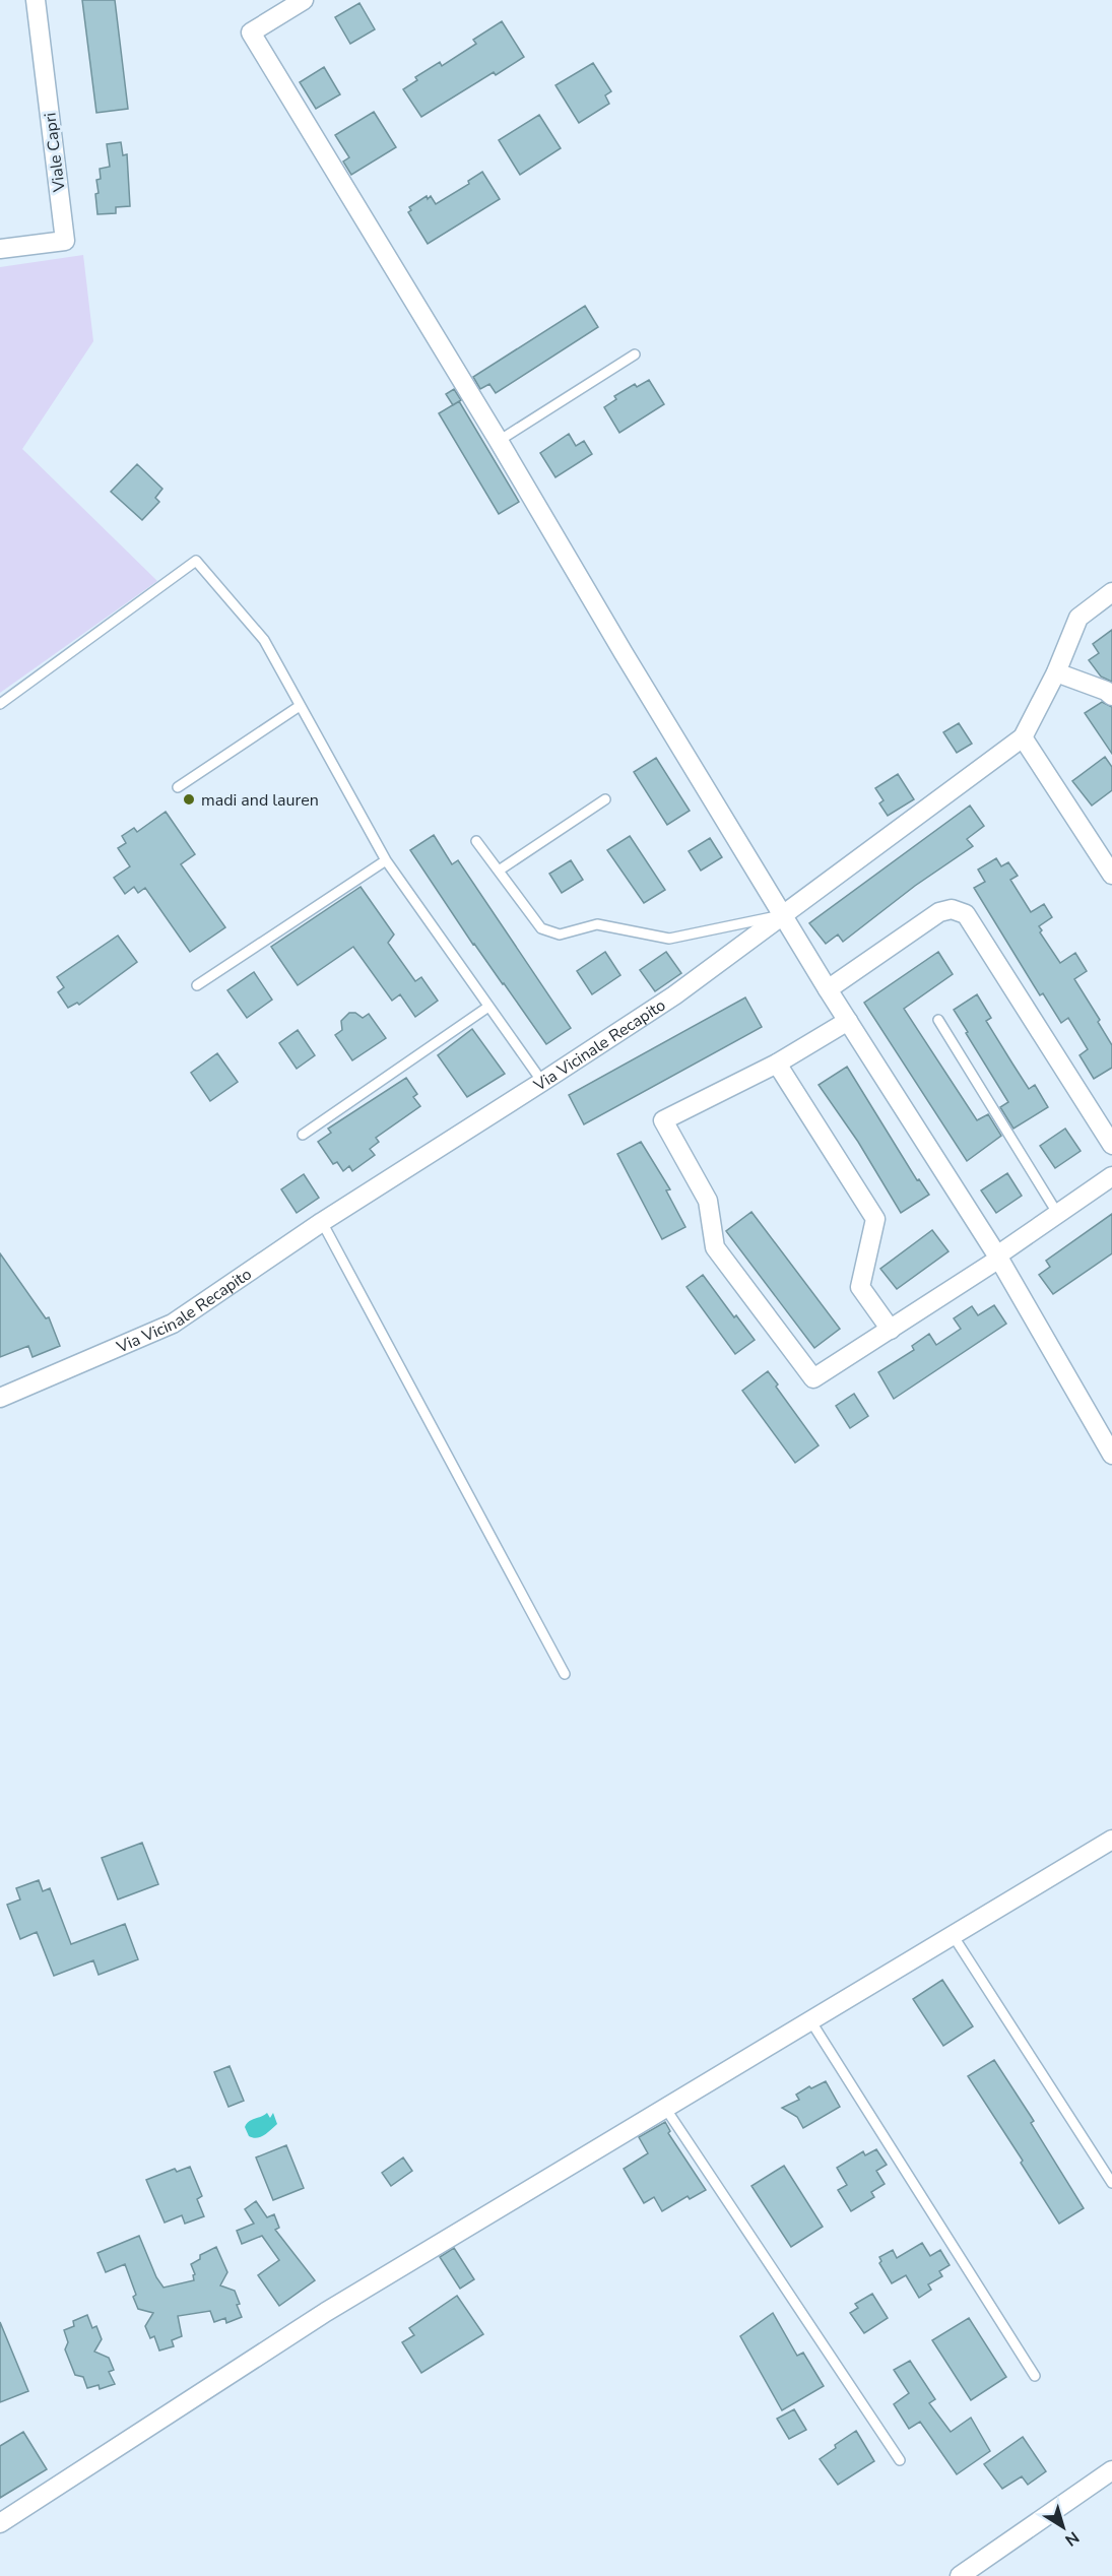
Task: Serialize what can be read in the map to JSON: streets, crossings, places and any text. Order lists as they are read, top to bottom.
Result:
{
  "streets": {
    "street": ["Viale Capri", "Via Vicinale Recapito"]
  },
  "places": ["madi and lauren"],
  "north": "bottom right"
}
